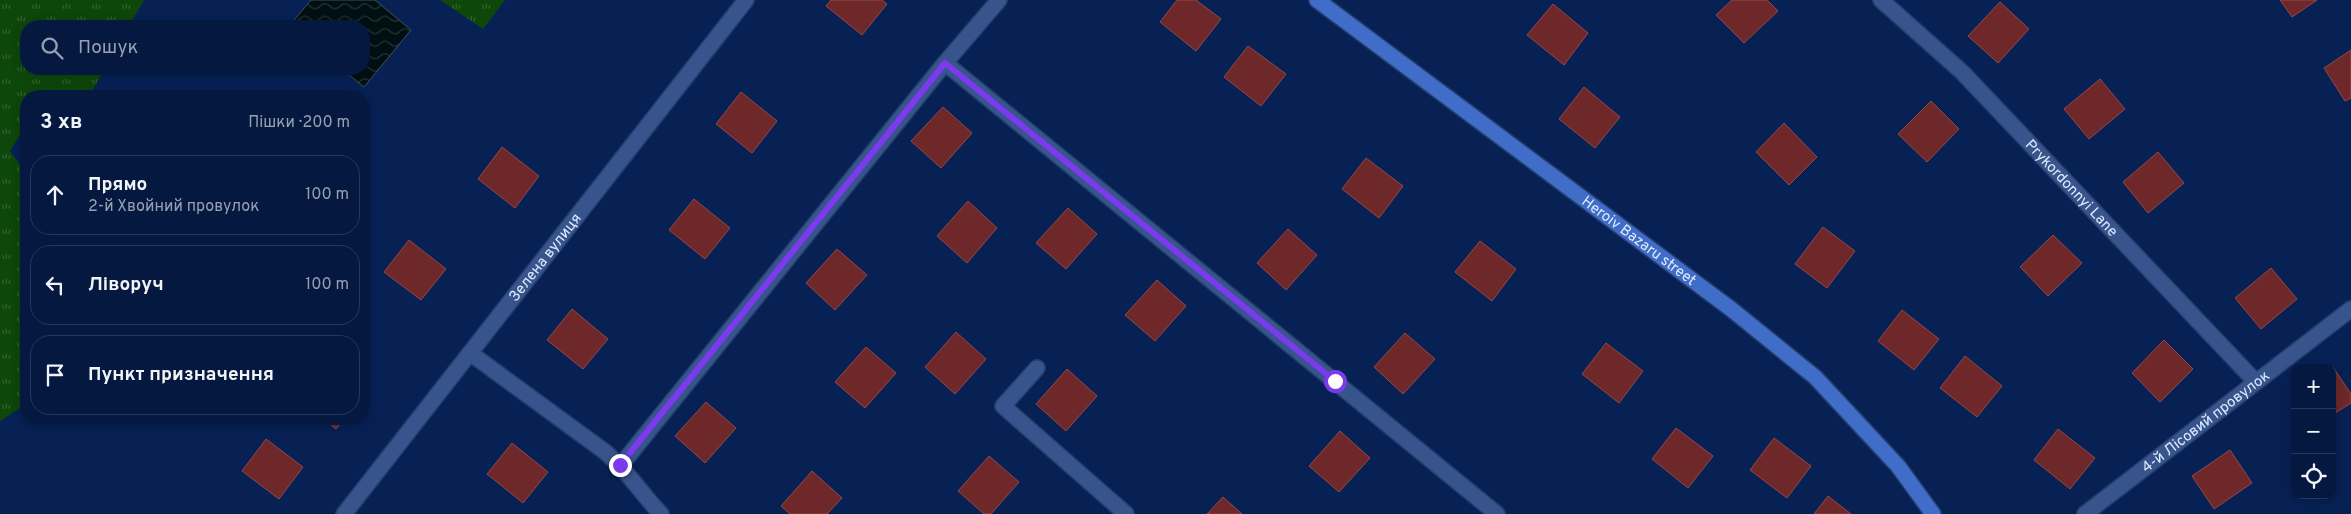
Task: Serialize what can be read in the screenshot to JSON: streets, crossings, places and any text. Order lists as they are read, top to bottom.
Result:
{
  "streets": {
    "main road": ["Heroiv Bazaru street"],
    "street": ["Prykordonnyi Lane", "Зелена вулиця", "4-й Лісовий провулок"]
  },
  "crossings": [
    ["Prykordonnyi Lane", "4-й Лісовий провулок"]
  ],
  "page": {
    "search": "Пошук",
    "heading": ["3 хв", "Пішки · 200 m"],
    "list": [
      ["Прямо", "2-й Хвойний провулок", "100 m"],
      ["Ліворуч", "100 m"],
      "Пункт призначення"
    ],
    "map_buttons": ["+", "−"]
  }
}
